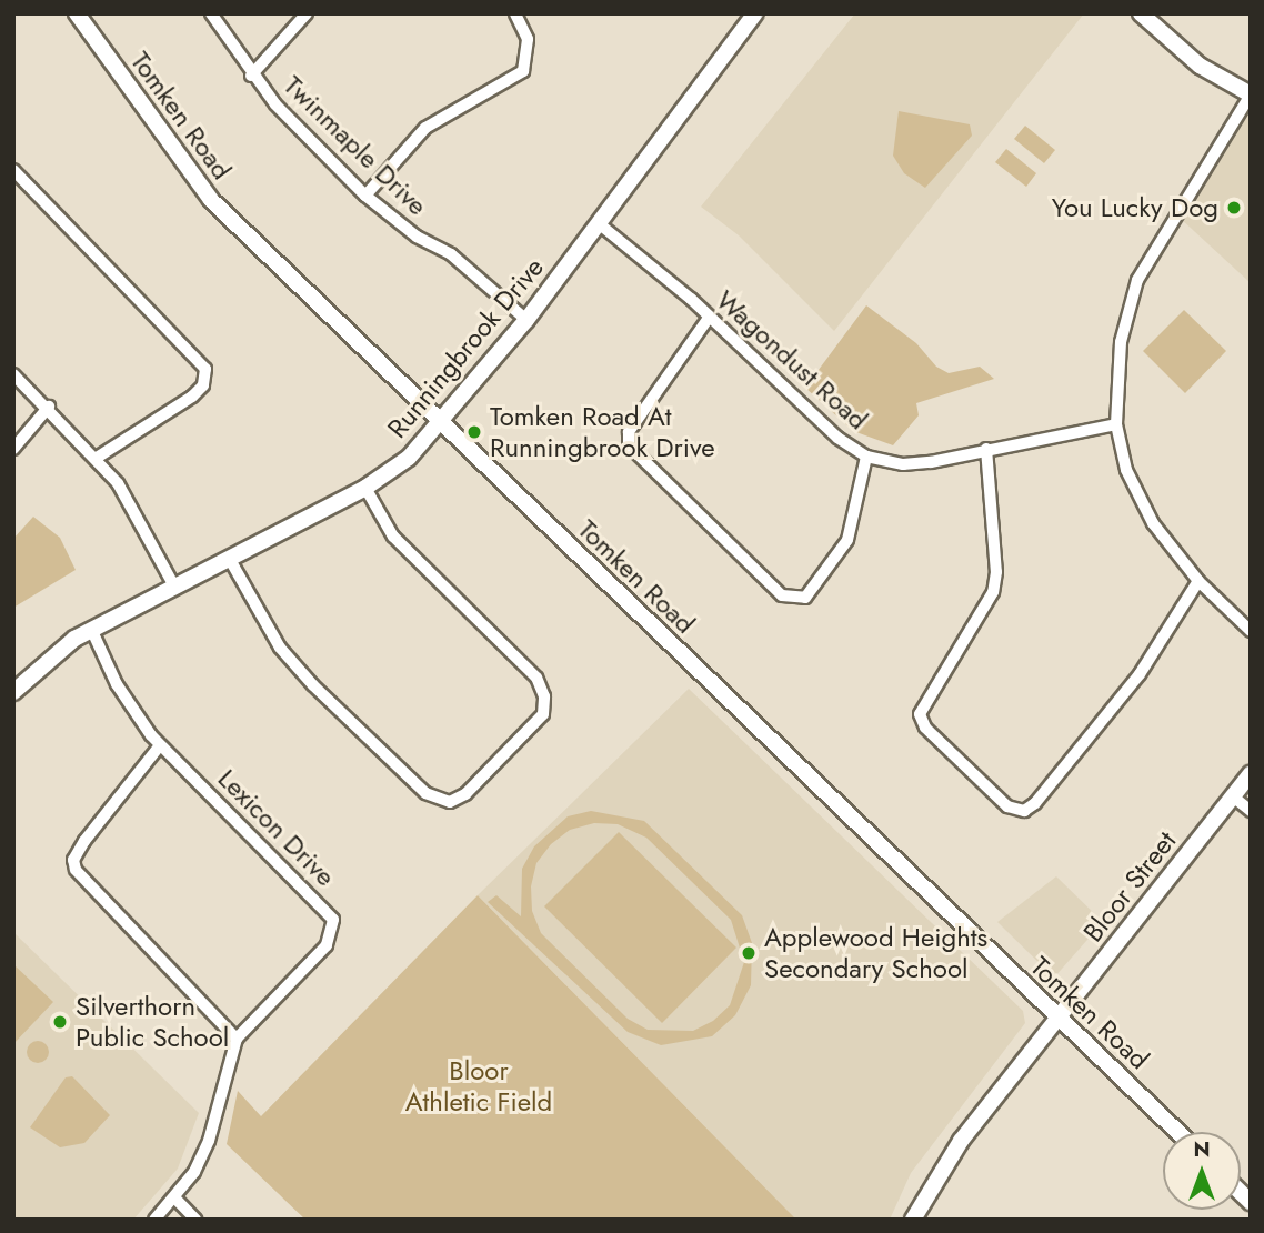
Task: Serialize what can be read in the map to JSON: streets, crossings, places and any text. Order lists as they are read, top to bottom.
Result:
{
  "streets": {
    "street": [
      "Tomken Road",
      "Twinmaple Drive",
      "Runningbrook Drive",
      "Wagondust Road",
      "Lexicon Drive",
      "Bloor Street"
    ]
  },
  "crossings": [
    ["Tomken Road", "Runningbrook Drive"],
    ["Tomken Road", "Bloor Street"],
    ["Twinmaple Drive", "Runningbrook Drive"],
    ["Runningbrook Drive", "Wagondust Road"],
    ["Runningbrook Drive", "Lexicon Drive"]
  ],
  "parks": ["Bloor Athletic Field"],
  "places": [
    "You Lucky Dog",
    "Tomken Road At Runningbrook Drive",
    "Applewood Heights Secondary School",
    "Silverthorn Public School"
  ],
  "north": "top"
}
